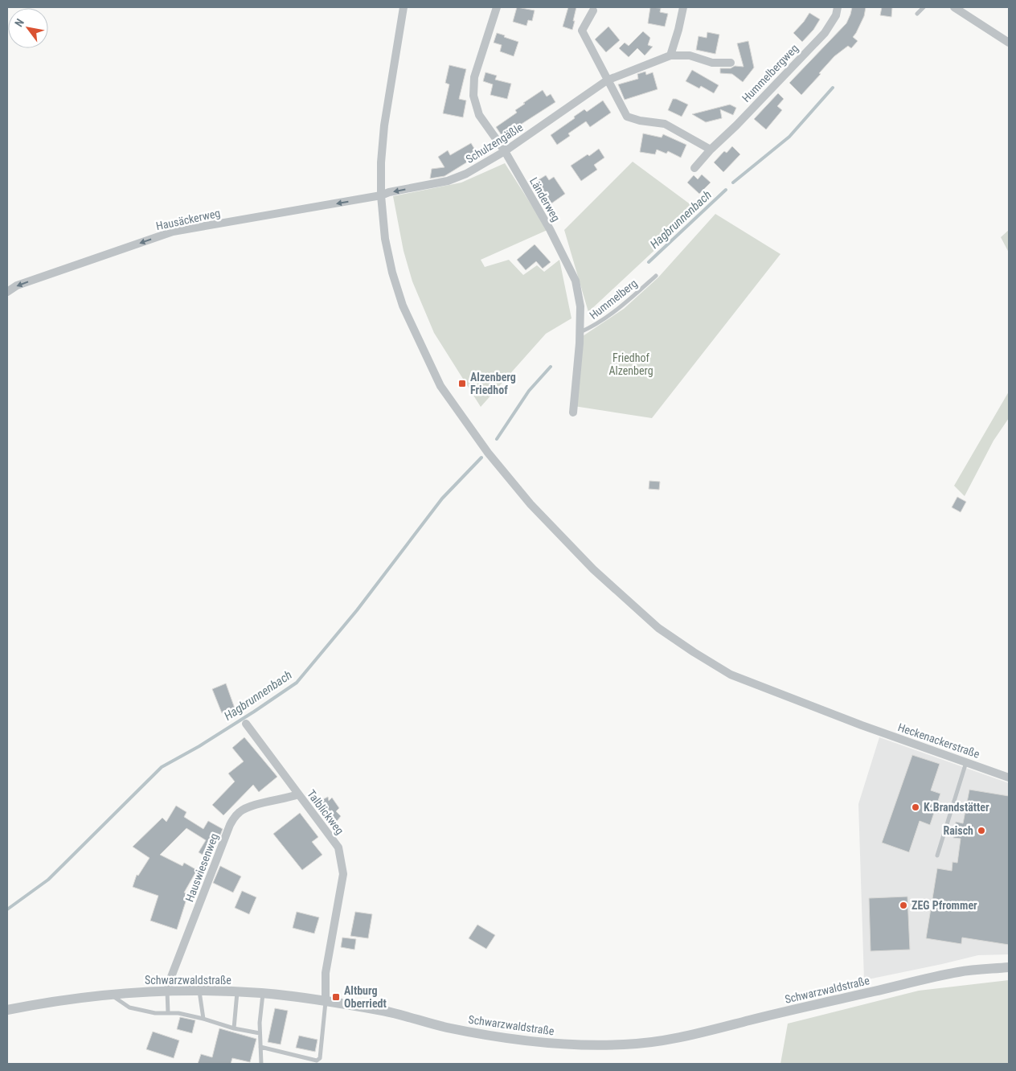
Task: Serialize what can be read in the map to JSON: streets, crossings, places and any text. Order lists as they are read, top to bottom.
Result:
{
  "streets": {
    "street": [
      "Hummelbergweg",
      "Schulzengäßle",
      "Länderweg",
      "Hausäckerweg",
      "Heckenackerstraße",
      "Talblickweg",
      "Hauswiesenweg",
      "Schwarzwaldstraße"
    ],
    "lane": ["Hummelberg"]
  },
  "crossings": [
    ["Schulzengäßle", "Länderweg"],
    ["Schulzengäßle", "Hausäckerweg"],
    ["Schulzengäßle", "Heckenackerstraße"],
    ["Länderweg", "Hummelberg"],
    ["Hausäckerweg", "Heckenackerstraße"],
    ["Talblickweg", "Hauswiesenweg"],
    ["Talblickweg", "Schwarzwaldstraße"],
    ["Hauswiesenweg", "Schwarzwaldstraße"]
  ],
  "one_way": ["Hausäckerweg"],
  "water": ["Hagbrunnenbach"],
  "parks": ["Friedhof Alzenberg"],
  "places": {
    "transit": ["Alzenberg Friedhof", "Altburg Oberriedt"],
    "other": ["K.Brandstätter", "Raisch", "ZEG Pfrommer"]
  },
  "north": "top left"
}
